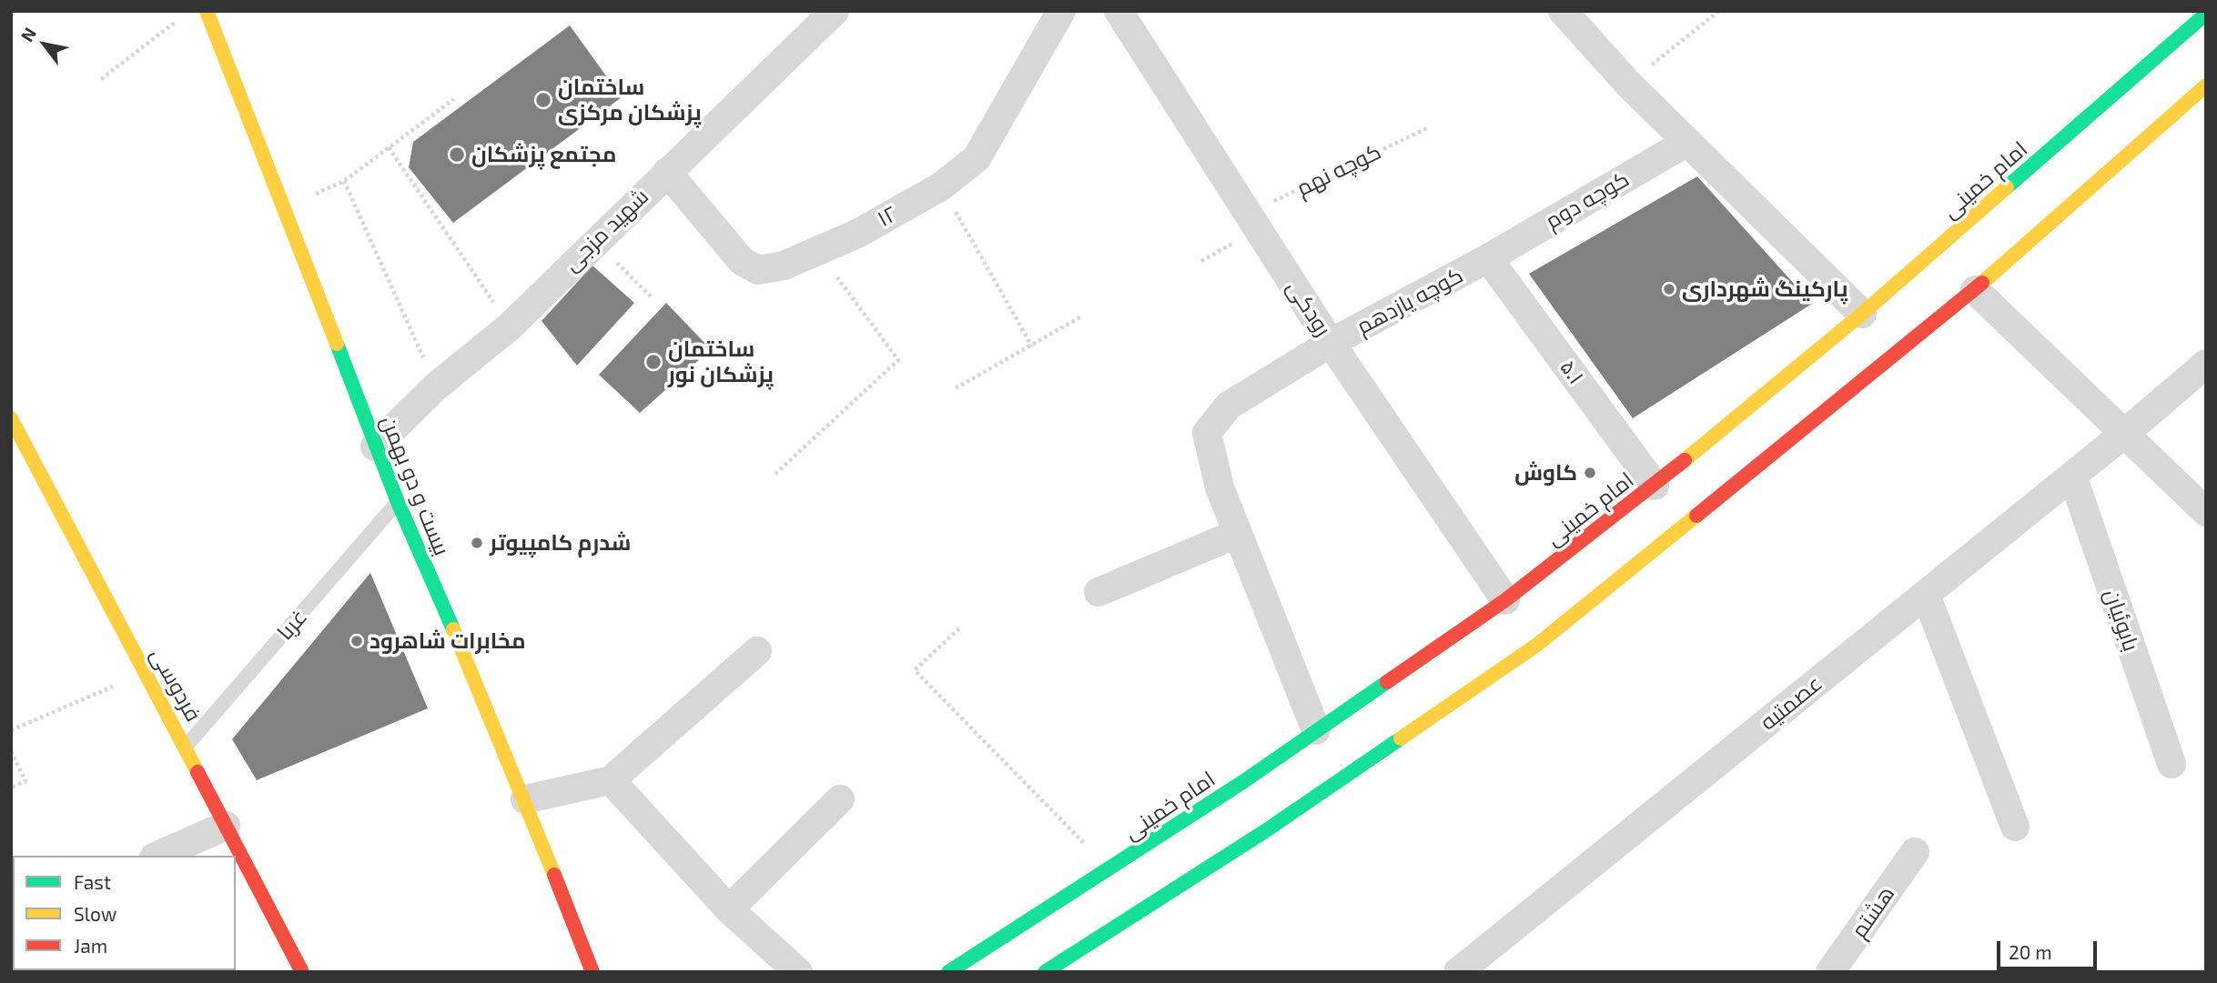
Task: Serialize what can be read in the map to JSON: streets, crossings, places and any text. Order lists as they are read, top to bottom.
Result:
{
  "streets": {
    "main road": ["امام خمینی", "بیست و دو بهمن", "فردوسی"],
    "street": [
      "کوچه دوم",
      "۱۲",
      "شهید مزجی",
      "کوچه یازدهم",
      "رودکی",
      "۵.۱",
      "بابوئیان",
      "عصمتیه",
      "هشتم"
    ],
    "lane": ["غربا"],
    "path": ["کوچه نهم"]
  },
  "crossings": [
    ["کوچه نهم", "رودکی"],
    ["امام خمینی", "رودکی"],
    ["امام خمینی", "۵.۱"],
    ["کوچه دوم", "کوچه یازدهم"],
    ["کوچه دوم", "۵.۱"],
    ["۱۲", "شهید مزجی"],
    ["شهید مزجی", "بیست و دو بهمن"],
    ["کوچه یازدهم", "رودکی"],
    ["کوچه یازدهم", "۵.۱"],
    ["بیست و دو بهمن", "غربا"],
    ["بابوئیان", "عصمتیه"],
    ["غربا", "فردوسی"]
  ],
  "places": [
    "ساختمان پزشکان مرکزی",
    "مجتمع پزشکان",
    "پارکینگ شهرداری",
    "ساختمان پزشکان نور",
    "کاوش",
    "شدرم کامپیوتر",
    "مخابرات شاهرود"
  ],
  "legend": ["Fast", "Slow", "Jam"],
  "scale_bar": "20 m",
  "north": "top left"
}
